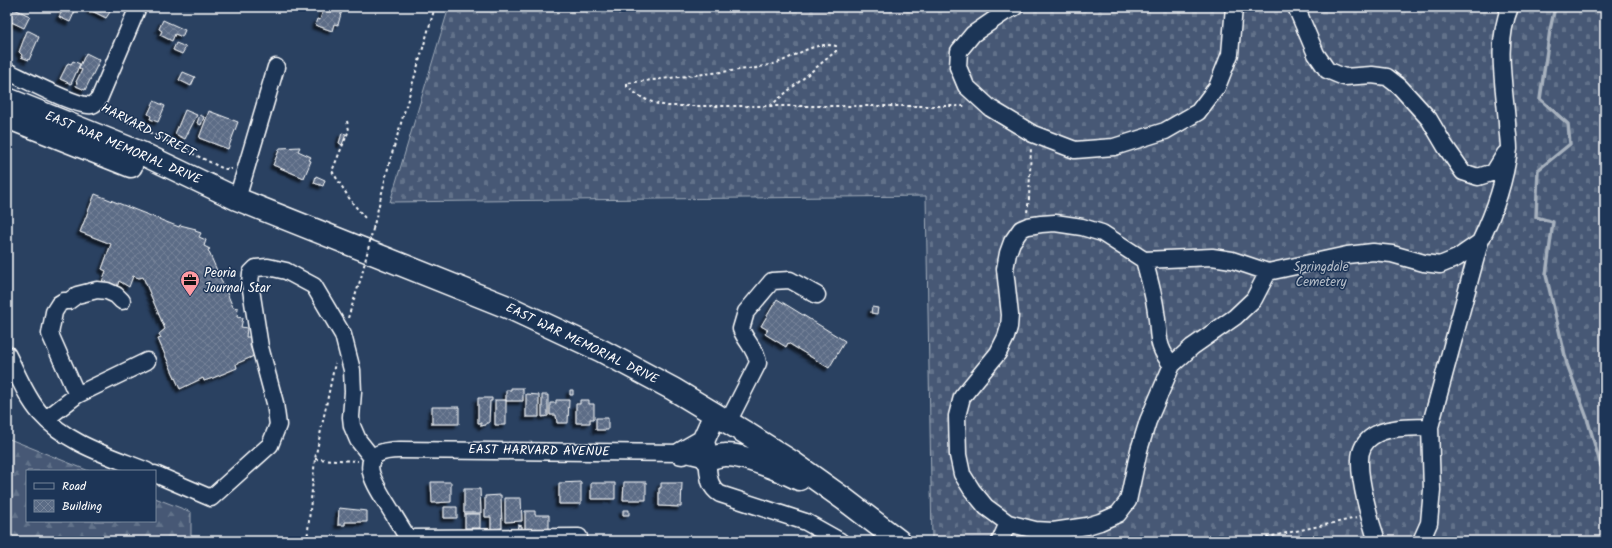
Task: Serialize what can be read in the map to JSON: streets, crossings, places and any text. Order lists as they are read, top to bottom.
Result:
{
  "streets": {
    "highway": ["EAST WAR MEMORIAL DRIVE"],
    "street": ["HARVARD STREET", "EAST HARVARD AVENUE"]
  },
  "parks": ["Springdale Cemetery"],
  "places": {
    "office": ["Peoria Journal Star"]
  },
  "legend": ["Road", "Building"]
}
